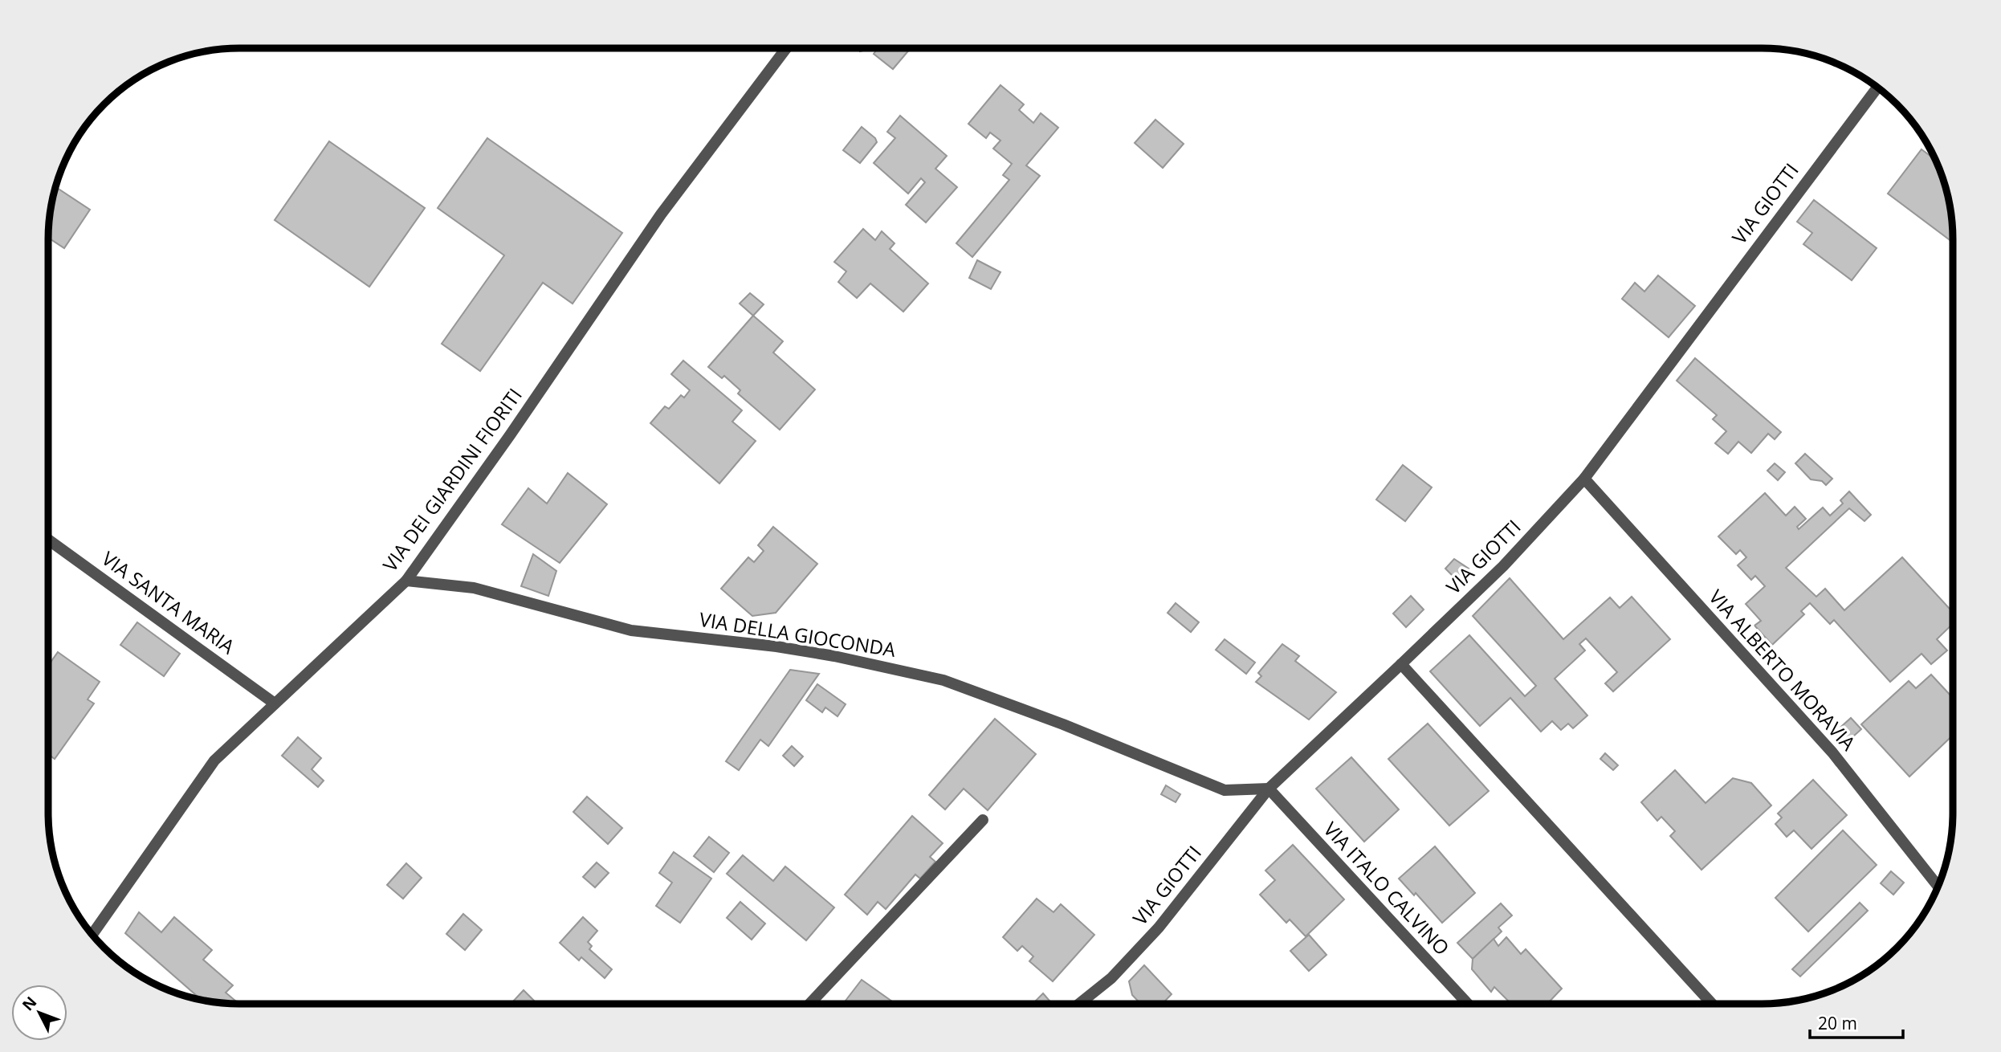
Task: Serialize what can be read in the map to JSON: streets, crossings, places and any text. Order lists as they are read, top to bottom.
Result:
{
  "streets": {
    "street": [
      "VIA GIOTTI",
      "VIA DEI GIARDINI FIORITI",
      "VIA SANTA MARIA",
      "VIA DELLA GIOCONDA",
      "VIA ALBERTO MORAVIA",
      "VIA ITALO CALVINO"
    ]
  },
  "crossings": [
    ["VIA GIOTTI", "VIA DELLA GIOCONDA"],
    ["VIA GIOTTI", "VIA ALBERTO MORAVIA"],
    ["VIA GIOTTI", "VIA ITALO CALVINO"],
    ["VIA DEI GIARDINI FIORITI", "VIA SANTA MARIA"],
    ["VIA DEI GIARDINI FIORITI", "VIA DELLA GIOCONDA"],
    ["VIA DELLA GIOCONDA", "VIA ITALO CALVINO"]
  ],
  "scale_bar": "20 m",
  "north": "top left"
}
